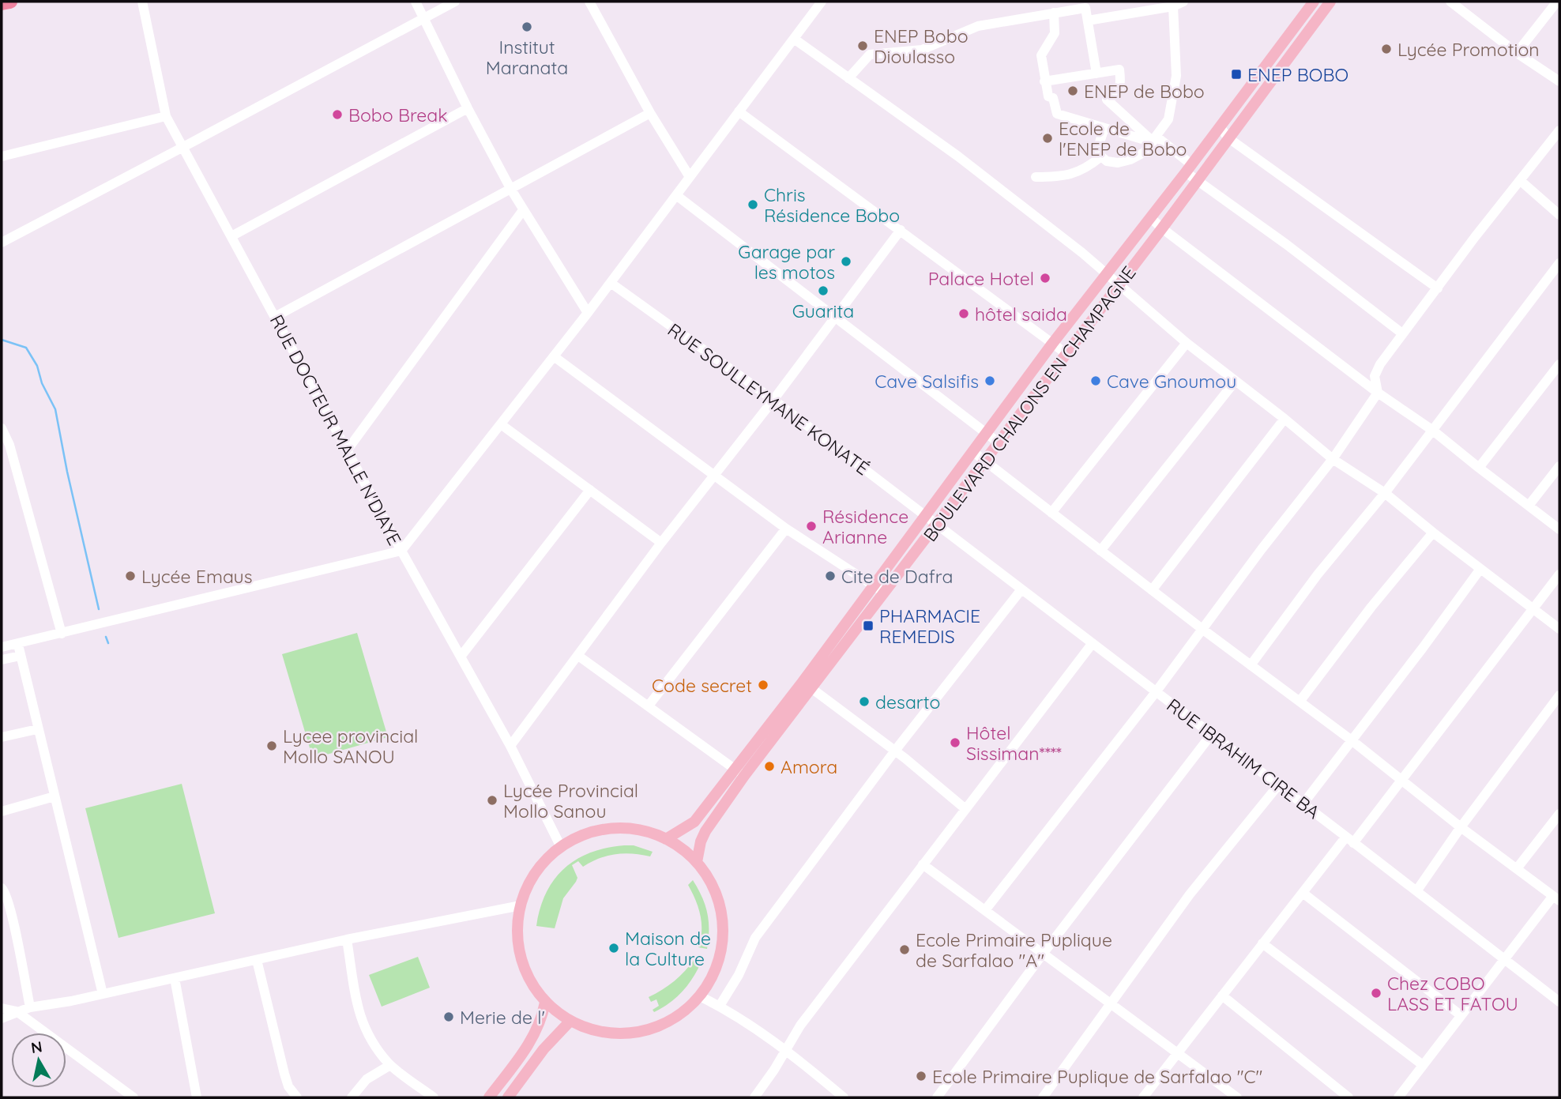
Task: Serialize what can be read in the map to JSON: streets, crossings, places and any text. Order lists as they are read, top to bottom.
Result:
{
  "streets": {
    "main road": ["BOULEVARD CHALONS EN CHAMPAGNE"],
    "street": ["RUE SOULLEYMANE KONATÉ", "RUE DOCTEUR MALLE N'DIAYE", "RUE IBRAHIM CIRE BA"]
  },
  "crossings": [
    ["RUE SOULLEYMANE KONATÉ", "BOULEVARD CHALONS EN CHAMPAGNE"],
    ["RUE SOULLEYMANE KONATÉ", "RUE IBRAHIM CIRE BA"],
    ["BOULEVARD CHALONS EN CHAMPAGNE", "RUE IBRAHIM CIRE BA"]
  ],
  "places": {
    "other": [
      "Institut Maranata",
      "ENEP Bobo Dioulasso",
      "Lycée Promotion",
      "ENEP de Bobo",
      "Bobo Break",
      "Ecole de l'ENEP de Bobo",
      "Chris Résidence Bobo",
      "Garage par les motos",
      "Palace Hotel",
      "Guarita",
      "hôtel saida",
      "Cave Salsifis",
      "Cave Gnoumou",
      "Résidence Arianne",
      "Lycée Emaus",
      "Cite de Dafra",
      "Code secret",
      "desarto",
      "Hôtel Sissiman****",
      "Lycee provincial Mollo SANOU",
      "Amora",
      "Lycée Provincial Mollo Sanou",
      "Maison de la Culture",
      "Ecole Primaire Puplique de Sarfalao \"A\"",
      "Chez COBO LASS ET FATOU",
      "Merie de l'",
      "Ecole Primaire Puplique de Sarfalao \"C\""
    ],
    "transit": ["ENEP BOBO", "PHARMACIE REMEDIS"]
  },
  "north": "top"
}
